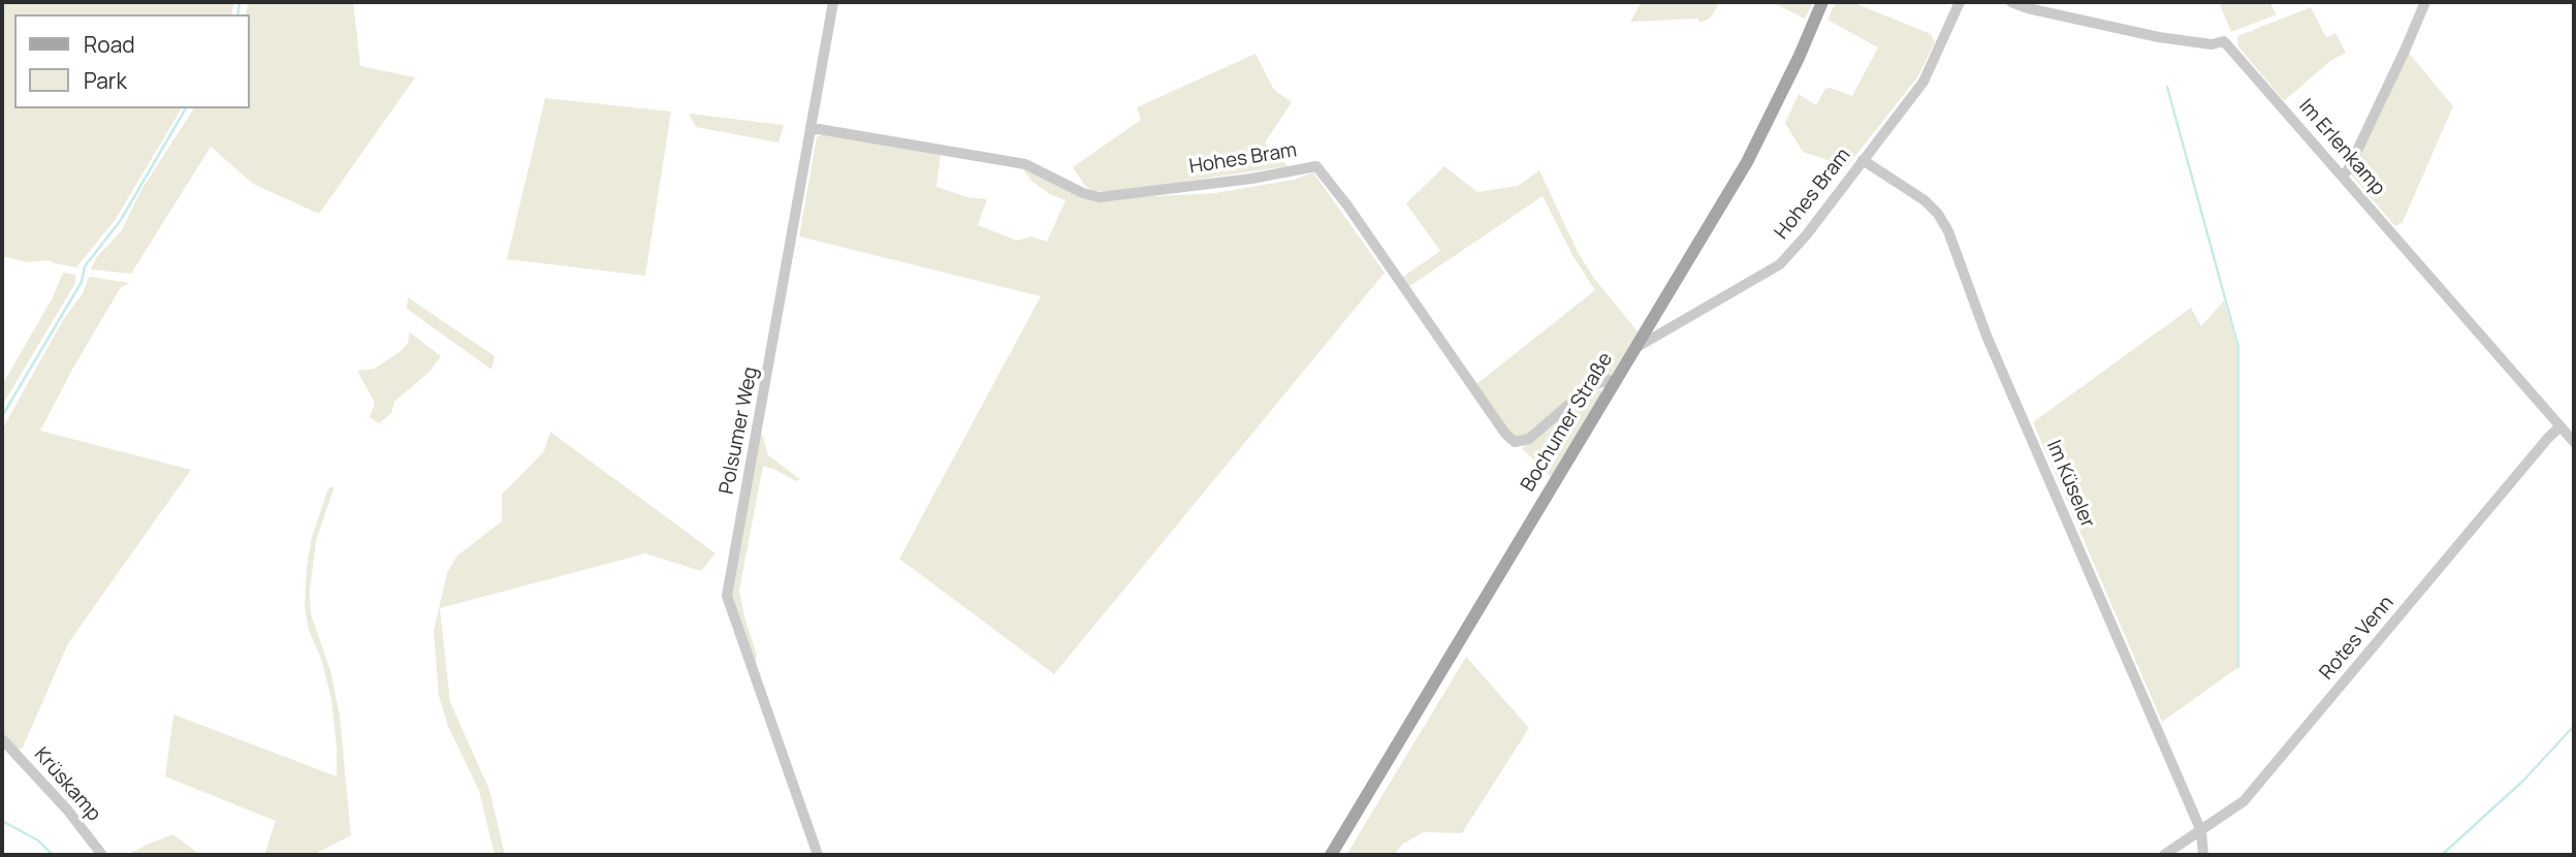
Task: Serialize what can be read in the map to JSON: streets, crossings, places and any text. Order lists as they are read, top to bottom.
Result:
{
  "streets": {
    "main road": ["Bochumer Straße"],
    "street": [
      "Im Erlenkamp",
      "Hohes Bram",
      "Polsumer Weg",
      "Im Küseler",
      "Rotes Venn",
      "Krüskamp"
    ]
  },
  "crossings": [
    ["Im Erlenkamp", "Rotes Venn"],
    ["Hohes Bram", "Bochumer Straße"],
    ["Hohes Bram", "Polsumer Weg"],
    ["Hohes Bram", "Im Küseler"],
    ["Im Küseler", "Rotes Venn"]
  ],
  "legend": ["Road", "Park"]
}
